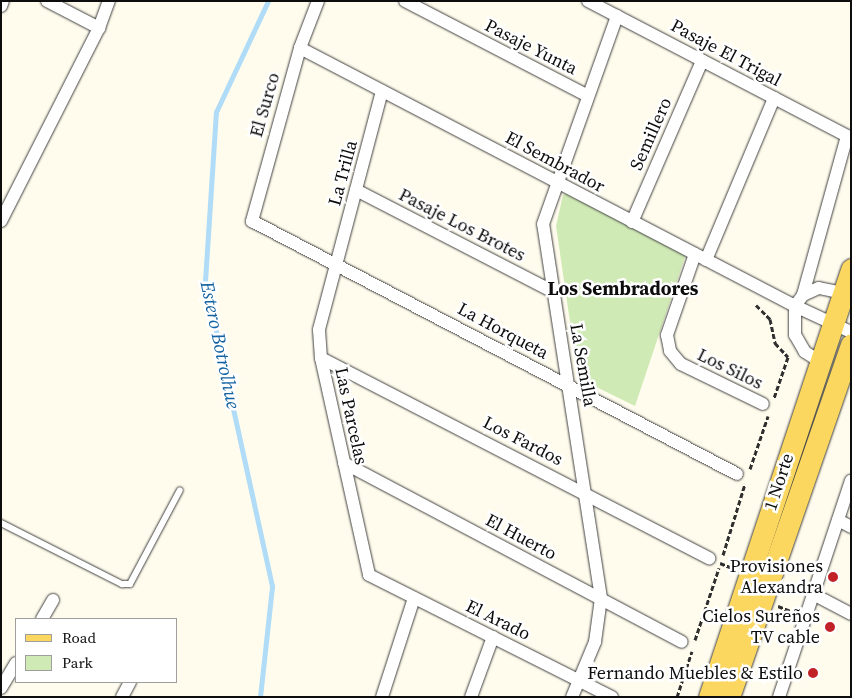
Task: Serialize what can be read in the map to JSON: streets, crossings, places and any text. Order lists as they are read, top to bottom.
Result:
{
  "streets": {
    "main road": ["1 Norte"],
    "street": [
      "Pasaje Yunta",
      "Pasaje El Trigal",
      "El Surco",
      "Semillero",
      "El Sembrador",
      "La Trilla",
      "Pasaje Los Brotes",
      "La Horqueta",
      "La Semilla",
      "Los Silos",
      "Las Parcelas",
      "Los Fardos",
      "El Huerto",
      "El Arado"
    ]
  },
  "crossings": [
    ["Pasaje Yunta", "La Semilla"],
    ["Pasaje El Trigal", "Semillero"],
    ["Pasaje El Trigal", "La Semilla"],
    ["Pasaje El Trigal", "Los Silos"],
    ["El Surco", "El Sembrador"],
    ["El Surco", "La Horqueta"],
    ["Semillero", "El Sembrador"],
    ["El Sembrador", "La Trilla"],
    ["El Sembrador", "La Semilla"],
    ["El Sembrador", "Los Silos"],
    ["El Sembrador", "1 Norte"],
    ["La Trilla", "Pasaje Los Brotes"],
    ["La Trilla", "La Horqueta"],
    ["La Trilla", "Las Parcelas"],
    ["Pasaje Los Brotes", "La Semilla"],
    ["La Horqueta", "La Semilla"],
    ["La Horqueta", "Las Parcelas"],
    ["La Semilla", "Los Fardos"],
    ["La Semilla", "El Huerto"],
    ["La Semilla", "El Arado"],
    ["Las Parcelas", "Los Fardos"],
    ["Las Parcelas", "El Huerto"],
    ["Las Parcelas", "El Arado"]
  ],
  "districts": ["Los Sembradores"],
  "water": ["Estero Botrolhue"],
  "places": ["Provisiones Alexandra", "Cielos Sureños TV cable", "Fernando Muebles & Estilo"],
  "legend": ["Road", "Park"]
}
